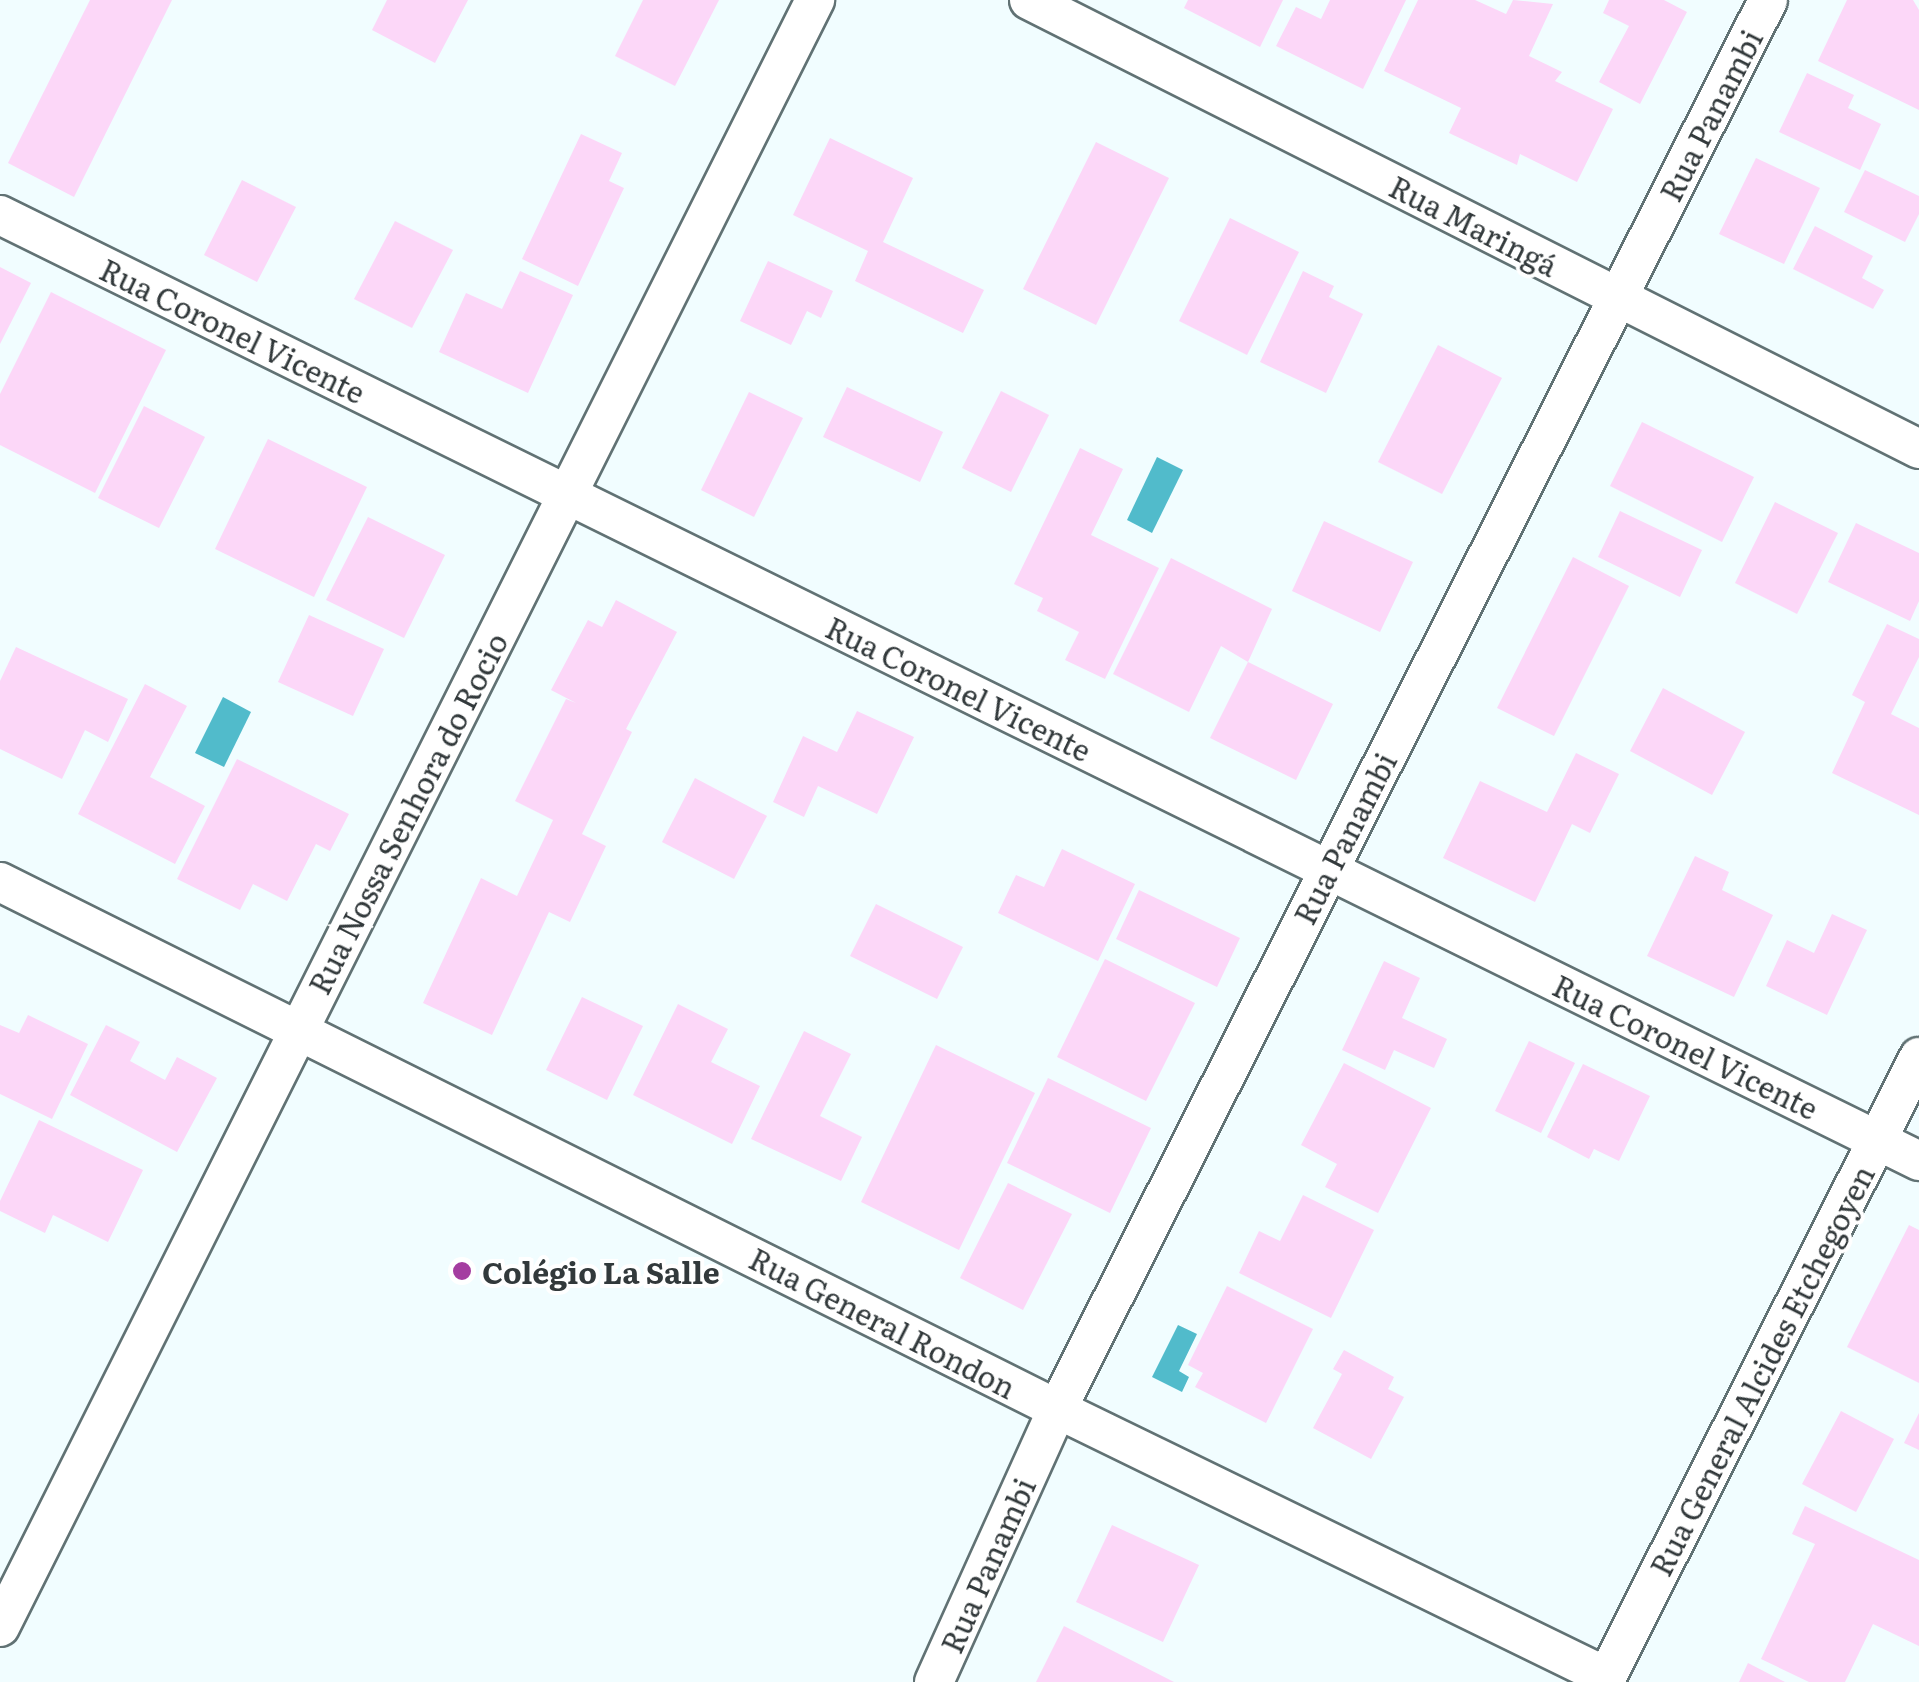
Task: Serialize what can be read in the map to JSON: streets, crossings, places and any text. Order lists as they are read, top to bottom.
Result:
{
  "streets": {
    "street": [
      "Rua Panambi",
      "Rua Maringá",
      "Rua Coronel Vicente",
      "Rua Nossa Senhora do Rocio",
      "Rua General Rondon",
      "Rua General Alcides Etchegoyen"
    ]
  },
  "crossings": [
    ["Rua Panambi", "Rua Maringá"],
    ["Rua Panambi", "Rua Coronel Vicente"],
    ["Rua Panambi", "Rua General Rondon"],
    ["Rua Coronel Vicente", "Rua Nossa Senhora do Rocio"],
    ["Rua Coronel Vicente", "Rua General Alcides Etchegoyen"],
    ["Rua Nossa Senhora do Rocio", "Rua General Rondon"],
    ["Rua General Rondon", "Rua General Alcides Etchegoyen"]
  ],
  "places": ["Colégio La Salle"]
}
